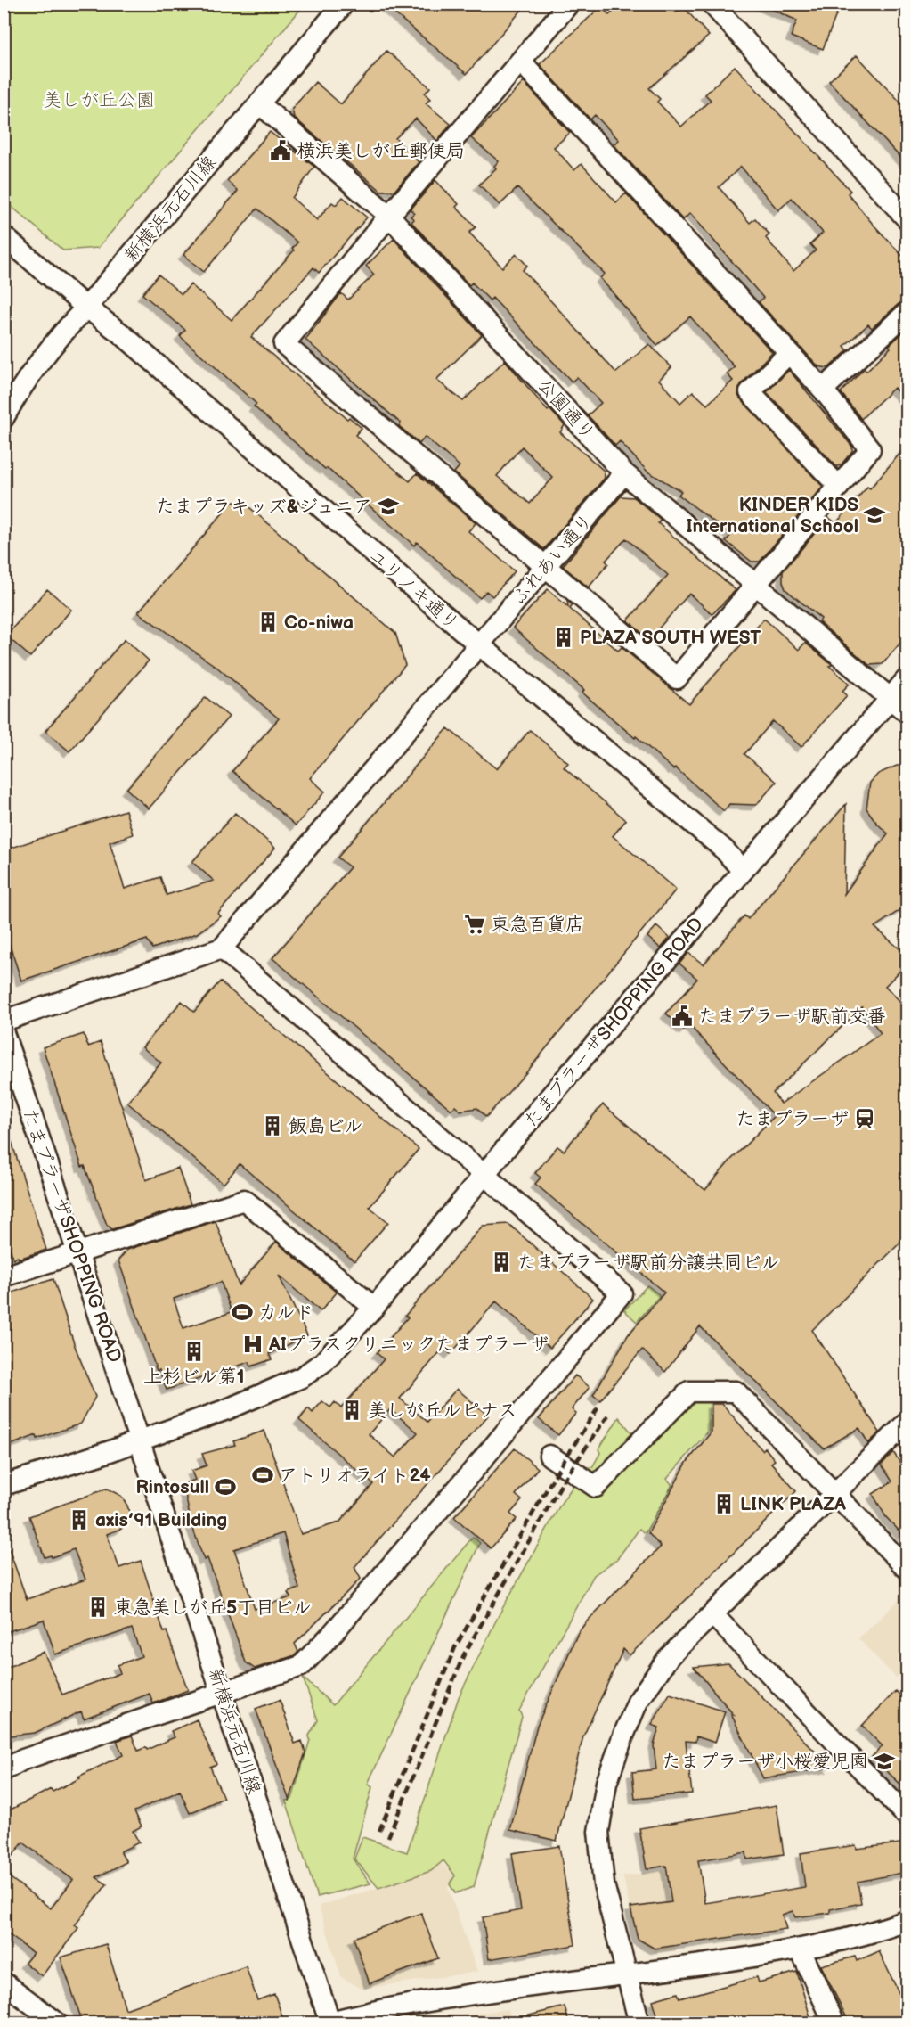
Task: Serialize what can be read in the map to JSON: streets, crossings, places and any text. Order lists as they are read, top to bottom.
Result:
{
  "streets": {
    "street": [
      "新横浜元石川線",
      "公園通り",
      "ふれあい通り",
      "ユリノキ通り",
      "たまプラーザSHOPPING ROAD"
    ]
  },
  "crossings": [
    ["新横浜元石川線", "公園通り"],
    ["新横浜元石川線", "ユリノキ通り"],
    ["新横浜元石川線", "たまプラーザSHOPPING ROAD"],
    ["公園通り", "ふれあい通り"],
    ["公園通り", "たまプラーザSHOPPING ROAD"],
    ["ふれあい通り", "ユリノキ通り"],
    ["ユリノキ通り", "たまプラーザSHOPPING ROAD"]
  ],
  "parks": ["美しが丘公園"],
  "places": {
    "public building": ["横浜美しが丘郵便局", "たまプラーザ駅前交番"],
    "school or university": ["たまプラキッズ&ジュニア", "KINDER KIDS International School", "たまプラーザ小桜愛児園"],
    "building": [
      "Co-niwa",
      "PLAZA SOUTH WEST",
      "飯島ビル",
      "たまプラーザ駅前分譲共同ビル",
      "上杉ビル第1",
      "美しが丘ルピナス",
      "LINK PLAZA",
      "axis’91 Building",
      "東急美しが丘5丁目ビル"
    ],
    "supermarket": ["東急百貨店"],
    "station": ["たまプラーザ"],
    "sports": ["カルド", "アトリオライト24", "Rintosull"],
    "hospital": ["AIプラスクリニックたまプラーザ"]
  }
}
